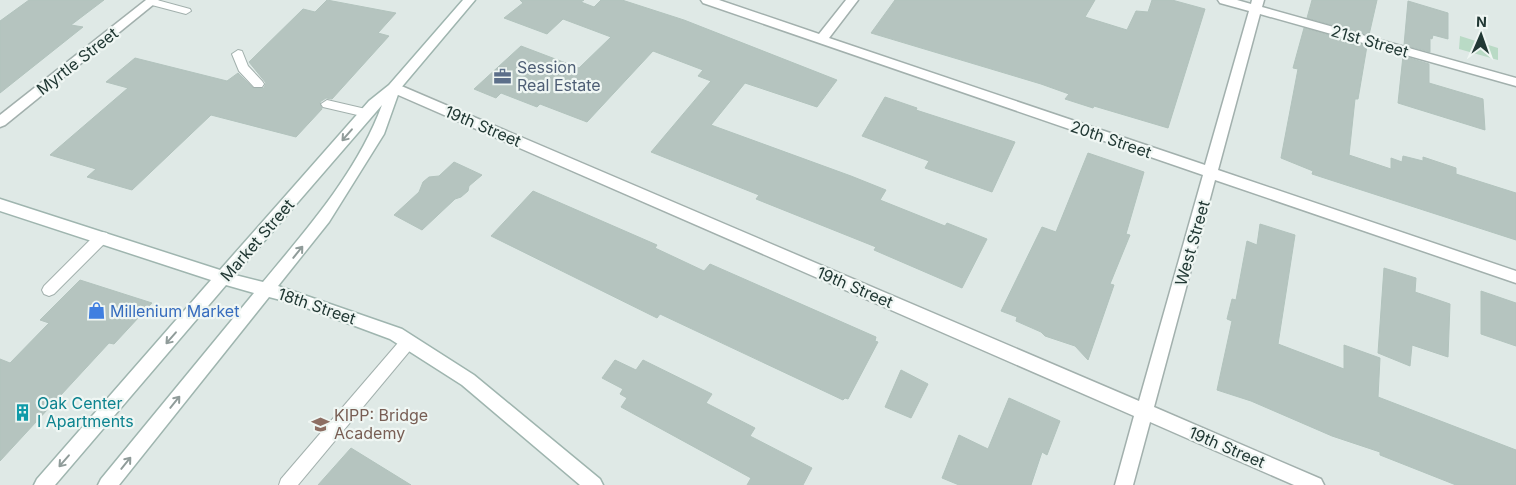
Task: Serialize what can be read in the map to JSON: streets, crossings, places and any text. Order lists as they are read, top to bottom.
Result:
{
  "streets": {
    "street": [
      "21st Street",
      "Myrtle Street",
      "19th Street",
      "20th Street",
      "Market Street",
      "West Street",
      "18th Street"
    ]
  },
  "crossings": [
    ["21st Street", "West Street"],
    ["19th Street", "Market Street"],
    ["19th Street", "West Street"],
    ["20th Street", "West Street"],
    ["Market Street", "18th Street"]
  ],
  "places": {
    "office": ["Session Real Estate"],
    "shop": ["Millenium Market"],
    "building": ["Oak Center I Apartments"],
    "school or university": ["KIPP: Bridge Academy"]
  },
  "north": "top"
}
